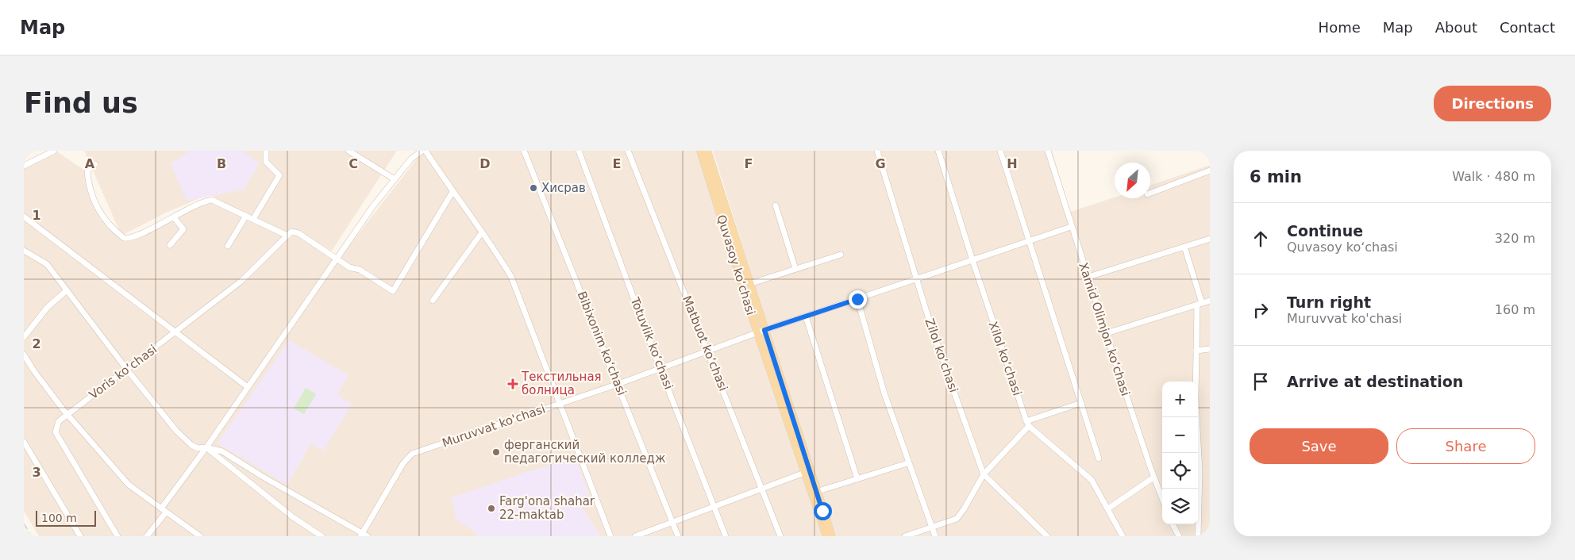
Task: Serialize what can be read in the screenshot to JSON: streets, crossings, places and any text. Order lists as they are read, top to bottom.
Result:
{
  "streets": {
    "main road": ["Quvasoy koʻchasi"],
    "street": [
      "Xamid Olimjon koʻchasi",
      "Bibixonim koʻchasi",
      "Totuvlik koʻchasi",
      "Matbuot koʻchasi",
      "Zilol koʻchasi",
      "Xilol koʻchasi",
      "Voris koʻchasi",
      "Muruvvat ko'chasi"
    ]
  },
  "crossings": [
    ["Quvasoy koʻchasi", "Muruvvat ko'chasi"],
    ["Bibixonim koʻchasi", "Muruvvat ko'chasi"],
    ["Totuvlik koʻchasi", "Muruvvat ko'chasi"],
    ["Matbuot koʻchasi", "Muruvvat ko'chasi"]
  ],
  "places": {
    "other": ["Хисрав", "ферганский педагогический колледж", "Farg'ona shahar 22-maktab"],
    "health": ["Текстильная болница"]
  },
  "scale_bar": "100 m",
  "north": "bottom left",
  "page": {
    "header": "Map",
    "nav": [
      "Home",
      "Map",
      "About",
      "Contact"
    ],
    "buttons": [
      "Directions",
      ["Save", "Share"]
    ],
    "title": "Find us",
    "heading": ["6 min", "Walk · 480 m"],
    "list": [
      ["Continue", "Quvasoy koʻchasi", "320 m"],
      ["Turn right", "Muruvvat ko'chasi", "160 m"],
      "Arrive at destination"
    ],
    "map_buttons": ["+", "−"],
    "scale": "100 m"
  },
  "grid": {
    "columns": [
      "A",
      "B",
      "C",
      "D",
      "E",
      "F",
      "G",
      "H"
    ],
    "rows": ["1", "2", "3"]
  }
}
